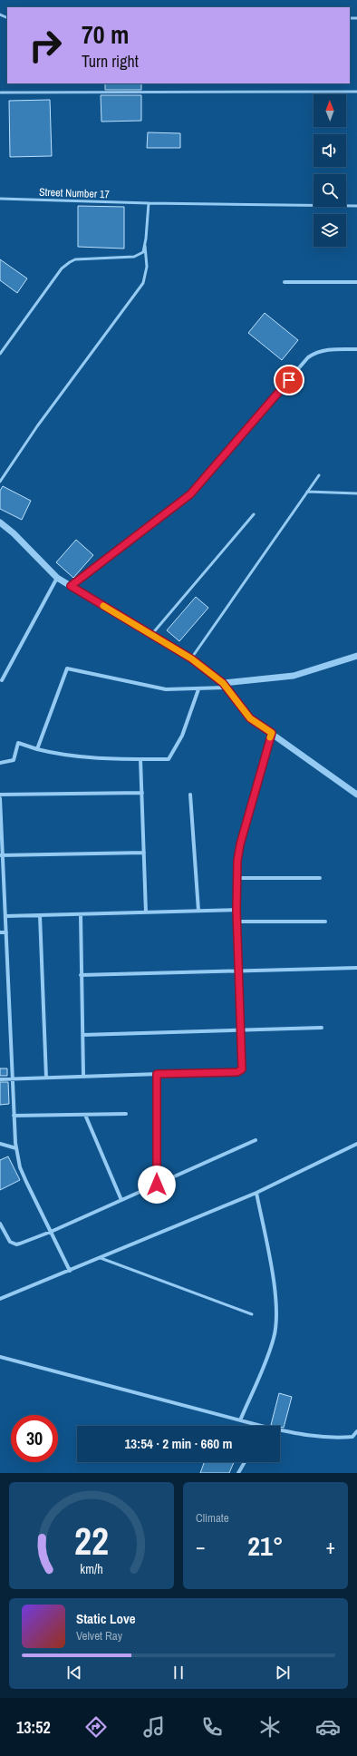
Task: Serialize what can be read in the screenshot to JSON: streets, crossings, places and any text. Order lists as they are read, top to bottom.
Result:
{
  "streets": {
    "lane": ["Street Number 17"]
  },
  "north": "top",
  "page": {
    "turn": ["70 m", "Turn right"],
    "limit": "30",
    "trip": "13:54 · 2 min · 660 m",
    "tile": "Climate",
    "heat": ["−", "21°", "+"],
    "song": ["Static Love", "Velvet Ray"],
    "tabs": "13:52",
    "gauge": ["22", "km/h"]
  }
}
